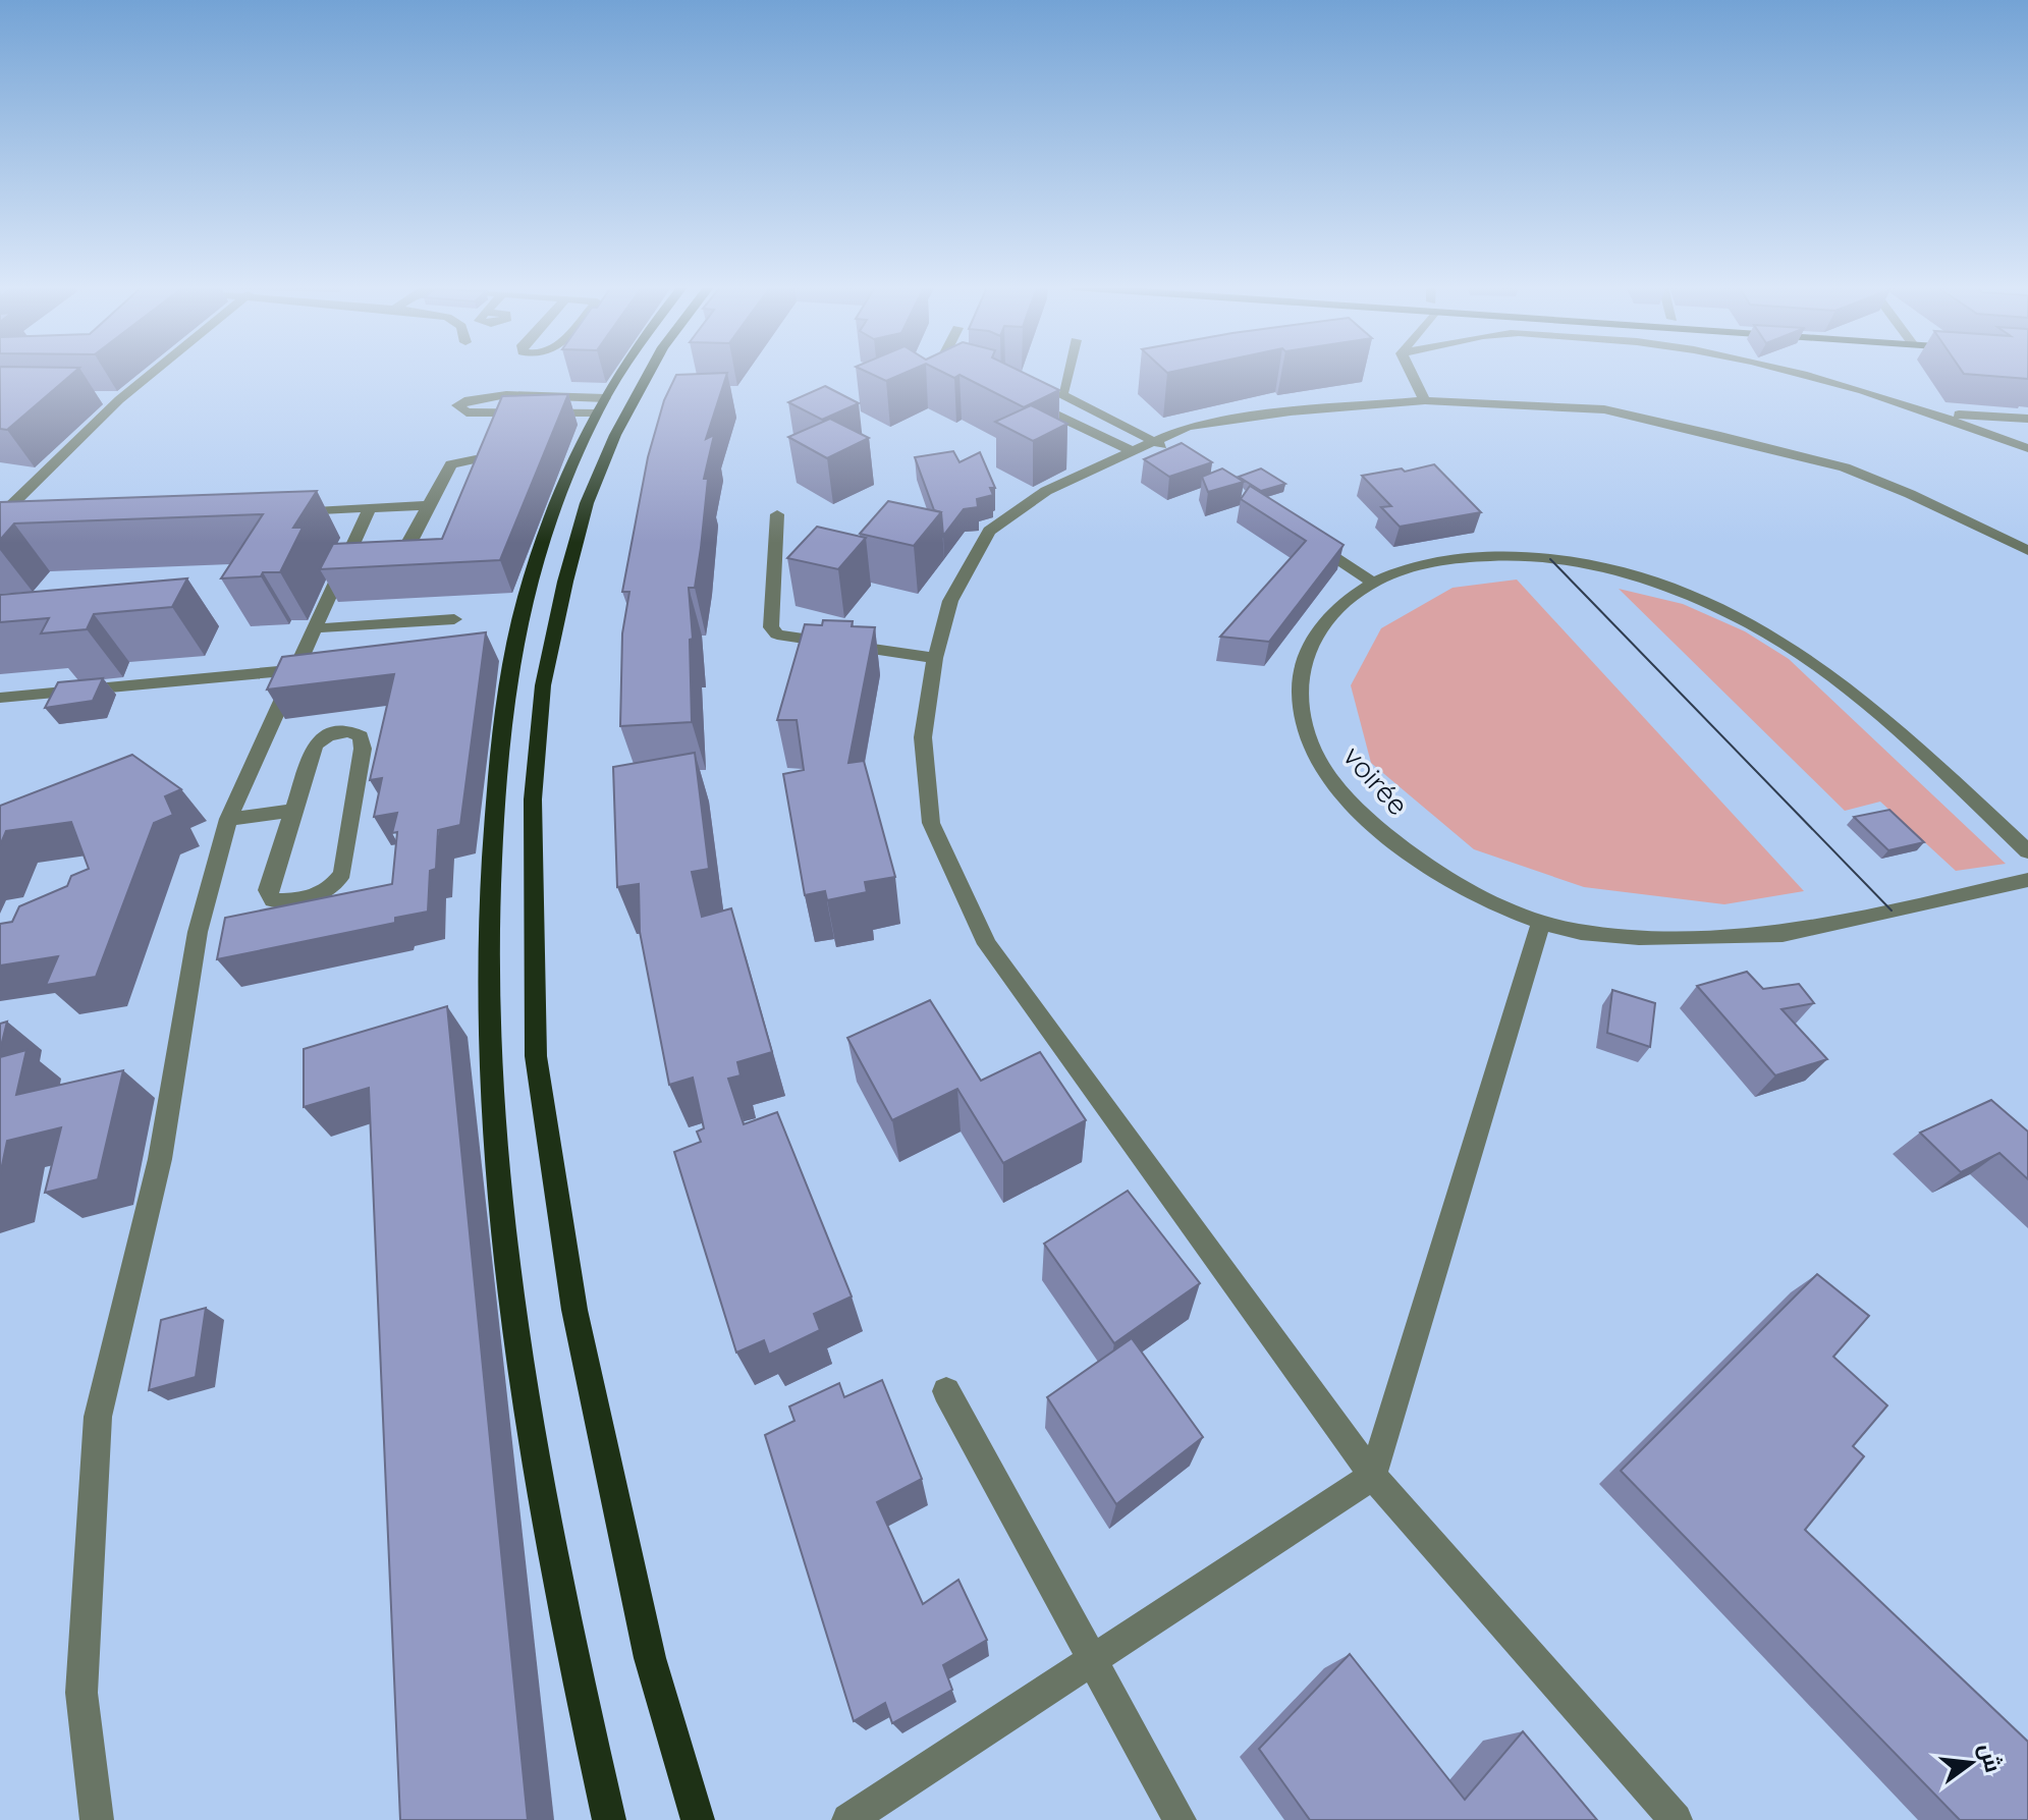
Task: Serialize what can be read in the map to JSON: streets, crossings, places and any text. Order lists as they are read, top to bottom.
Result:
{
  "streets": {
    "street": ["voirée"]
  },
  "north": "right"
}
